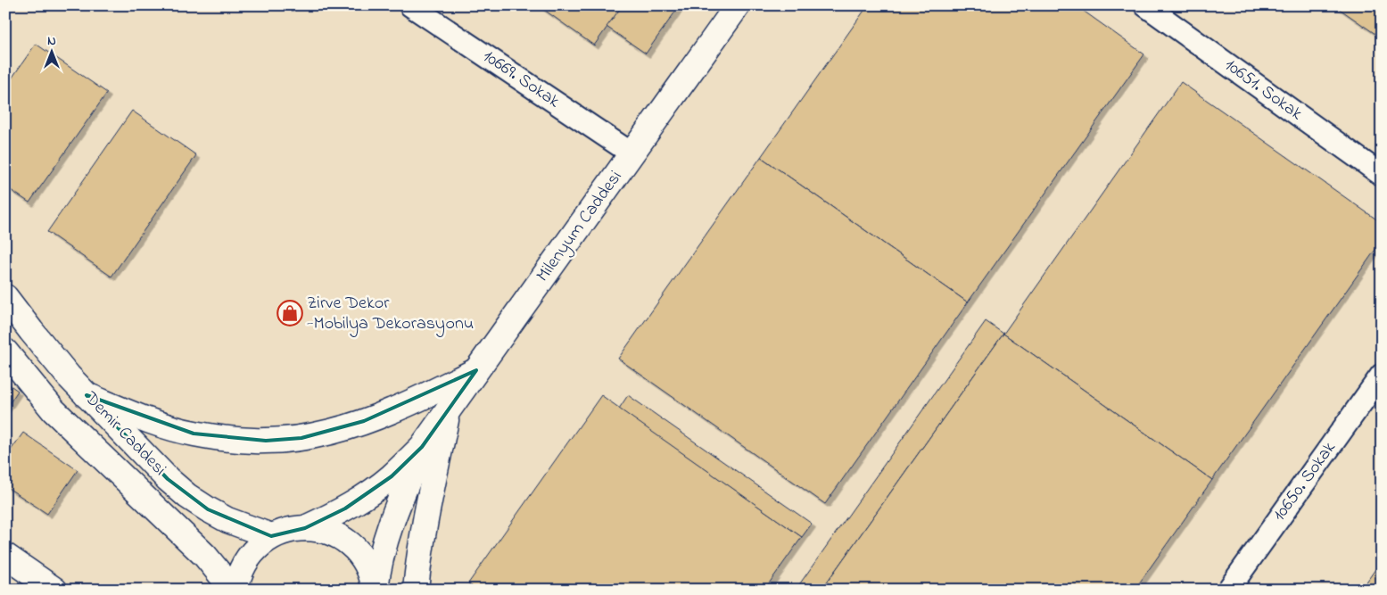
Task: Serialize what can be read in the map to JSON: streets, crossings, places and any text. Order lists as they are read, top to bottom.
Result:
{
  "streets": {
    "street": [
      "10669. Sokak",
      "10651. Sokak",
      "Milenyum Caddesi",
      "Demir Caddesi",
      "10650. Sokak"
    ]
  },
  "crossings": [
    ["10669. Sokak", "Milenyum Caddesi"]
  ],
  "places": {
    "shop": ["Zirve Dekor -Mobilya Dekorasyonu"]
  },
  "north": "top"
}
